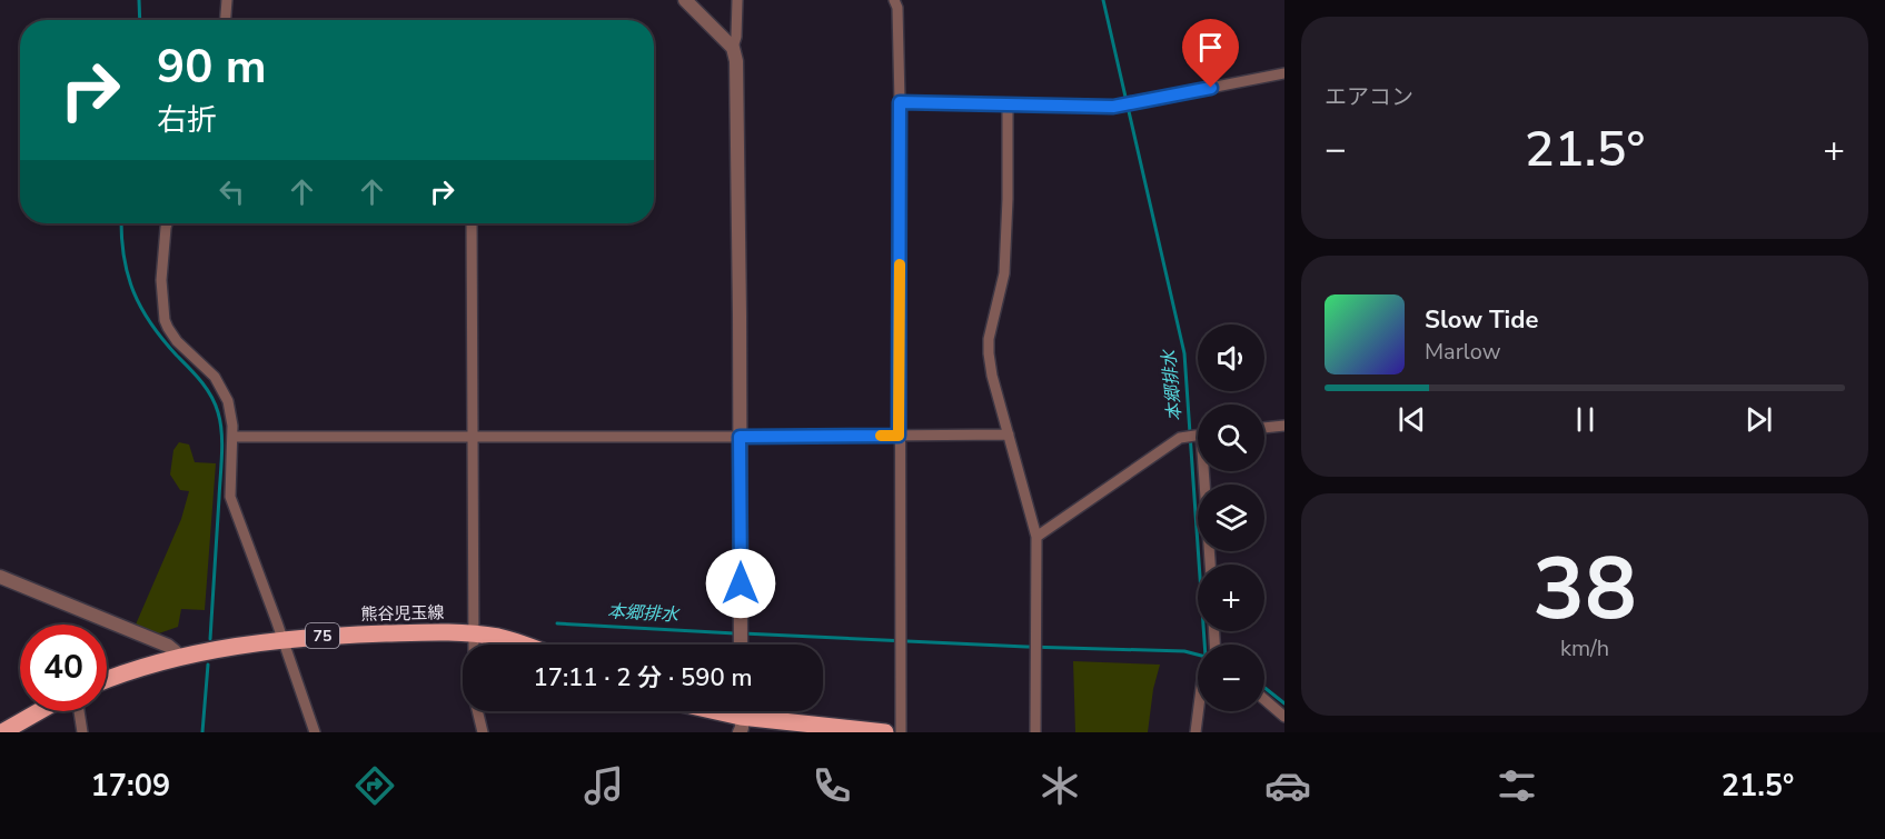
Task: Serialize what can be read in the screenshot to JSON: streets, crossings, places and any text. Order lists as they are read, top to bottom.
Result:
{
  "streets": {
    "main road": ["熊谷児玉線", "75"]
  },
  "water": ["本郷排水"],
  "page": {
    "tile": [
      "エアコン",
      ["38", "km/h"]
    ],
    "turn": ["90 m", "右折"],
    "heat": ["−", "21.5°", "+"],
    "song": ["Slow Tide", "Marlow"],
    "map_buttons": ["+", "−"],
    "limit": "40",
    "trip": "17:11 · 2 分 · 590 m",
    "tabs": ["17:09", "21.5°"]
  }
}
